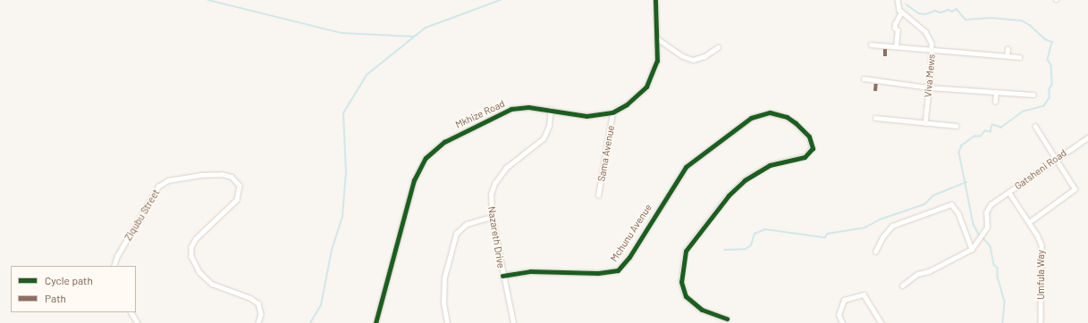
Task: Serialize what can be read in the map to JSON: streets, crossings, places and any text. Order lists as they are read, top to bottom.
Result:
{
  "streets": {
    "street": [
      "Viva Mews",
      "Mkhize Road",
      "Sama Avenue",
      "Gatsheni Road",
      "Ziqubu Street",
      "Mchunu Avenue",
      "Nazareth Drive",
      "Umfula Way"
    ]
  },
  "crossings": [
    ["Mkhize Road", "Sama Avenue"],
    ["Mkhize Road", "Nazareth Drive"],
    ["Gatsheni Road", "Umfula Way"],
    ["Mchunu Avenue", "Nazareth Drive"]
  ],
  "legend": ["Cycle path", "Path"]
}
